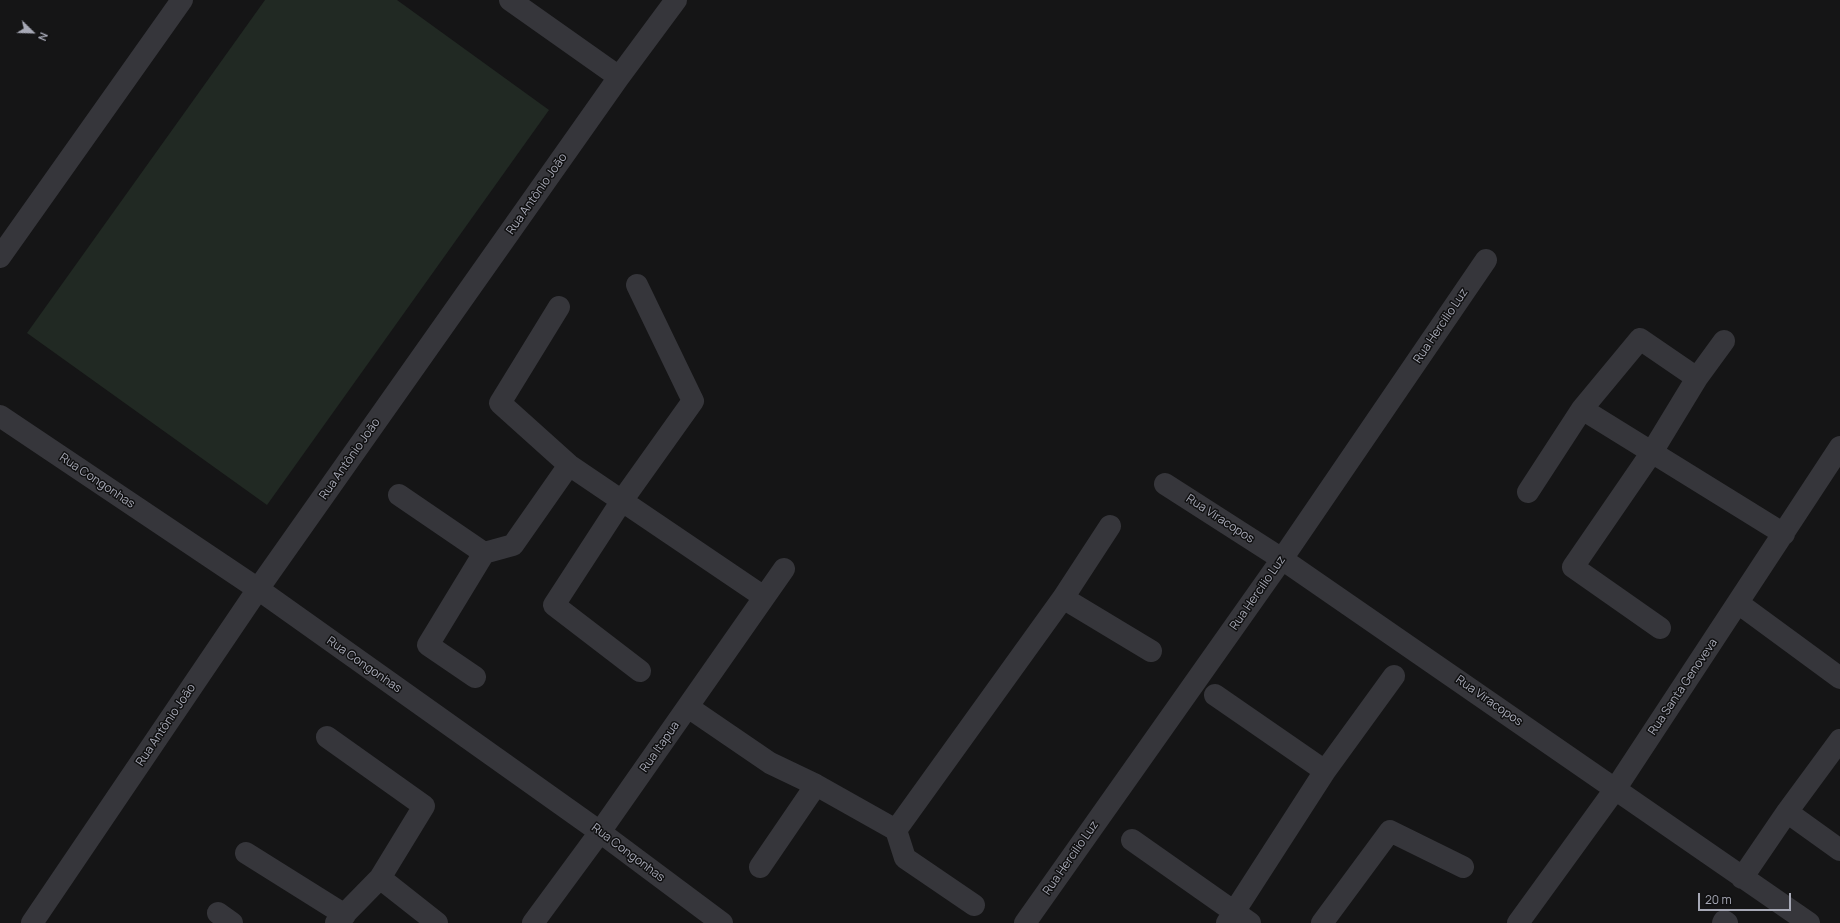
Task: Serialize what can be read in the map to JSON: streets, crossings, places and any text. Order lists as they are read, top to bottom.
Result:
{
  "streets": {
    "street": [
      "Rua Antônio João",
      "Rua Hercilio Luz",
      "Rua Congonhas",
      "Rua Viracopos",
      "Rua Santa Genoveva",
      "Rua Itapua"
    ]
  },
  "crossings": [
    ["Rua Antônio João", "Rua Congonhas"],
    ["Rua Hercilio Luz", "Rua Viracopos"],
    ["Rua Congonhas", "Rua Itapua"],
    ["Rua Viracopos", "Rua Santa Genoveva"]
  ],
  "scale_bar": "20 m",
  "north": "bottom right"
}
